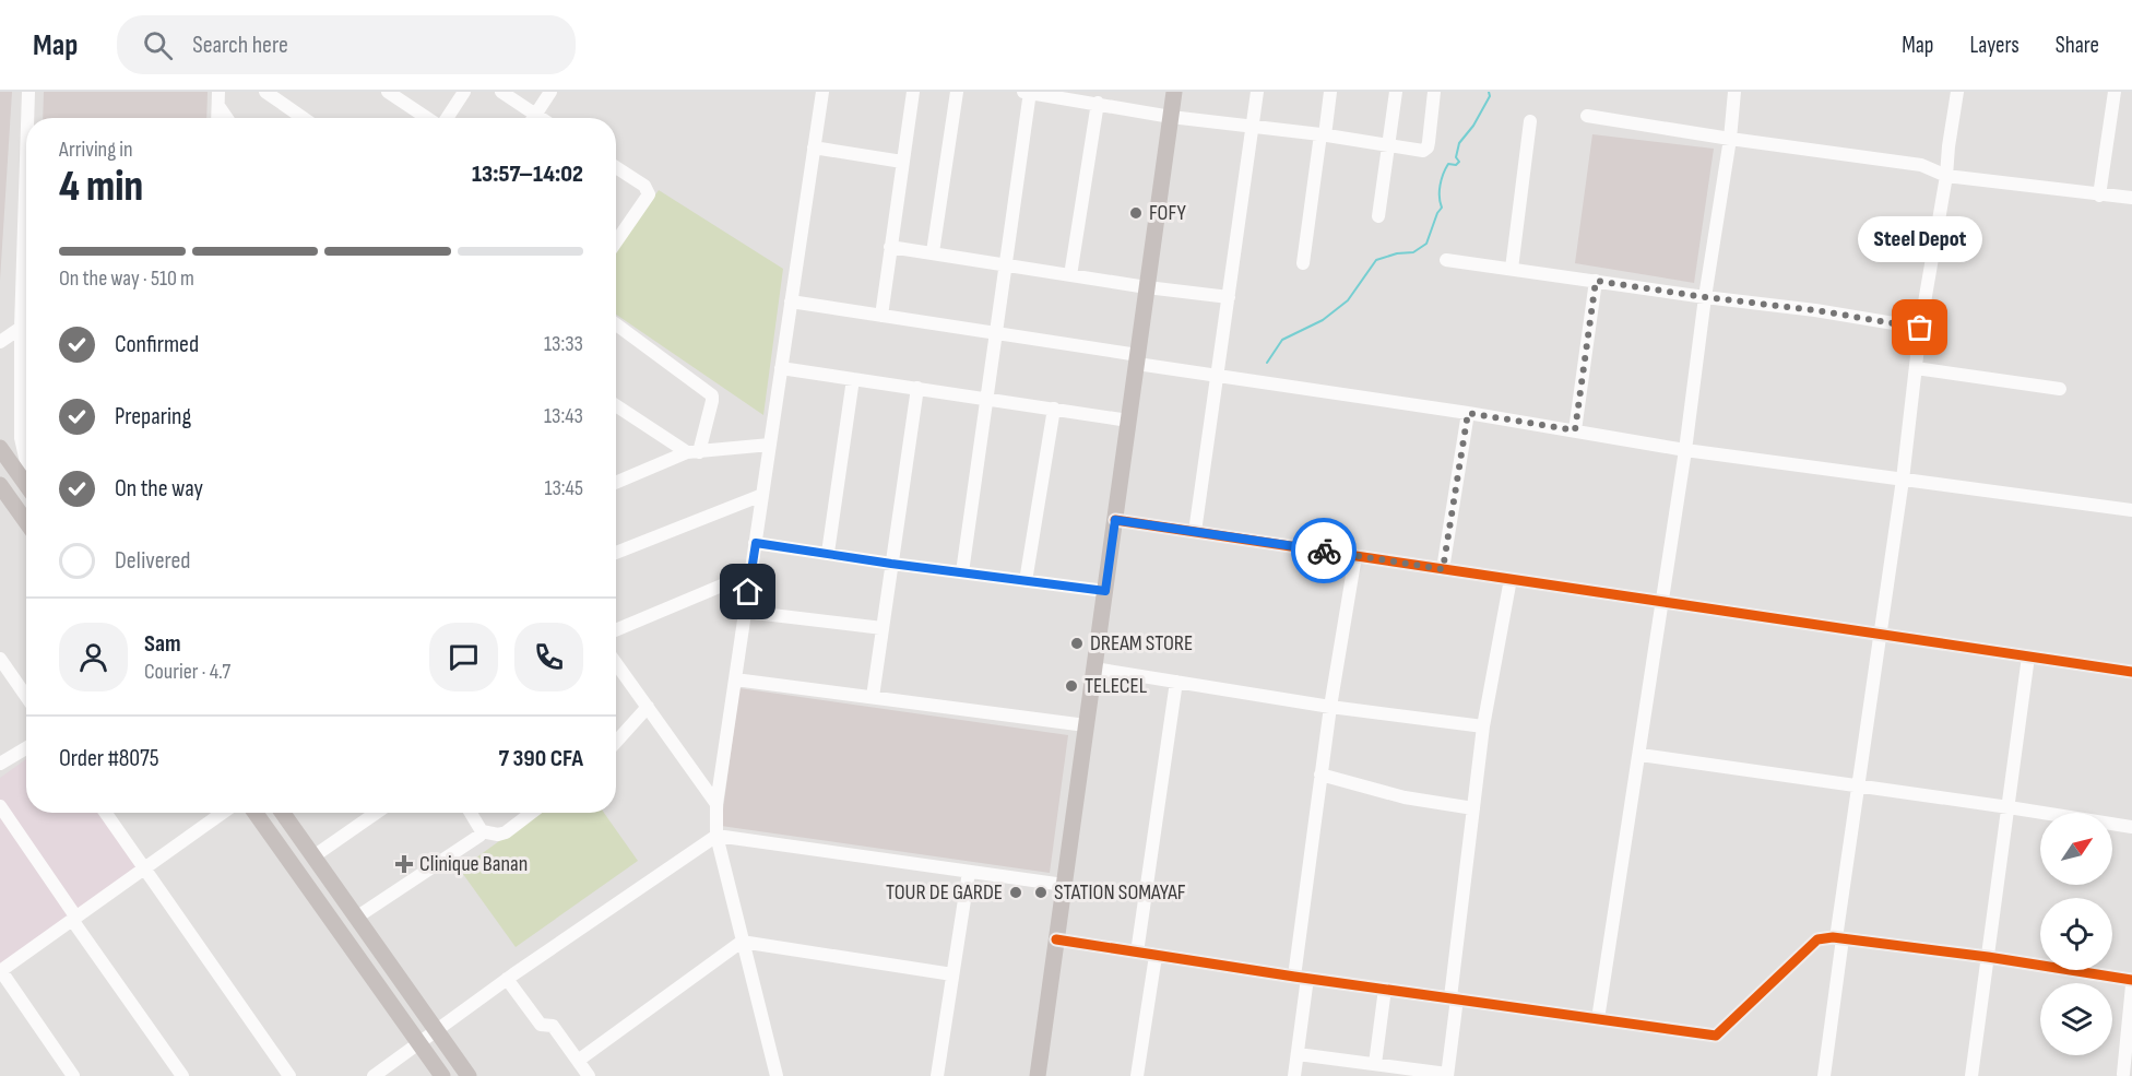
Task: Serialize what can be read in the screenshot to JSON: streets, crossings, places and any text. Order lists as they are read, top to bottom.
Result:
{
  "places": {
    "other": [
      "FOFY",
      "Steel Depot",
      "DREAM STORE",
      "TELECEL",
      "TOUR DE GARDE",
      "STATION SOMAYAF"
    ],
    "health": ["Clinique Banan"]
  },
  "north": "top right",
  "page": {
    "header": "Map",
    "search": "Search here",
    "nav": ["Map", "Layers", "Share"],
    "heading": ["4 min", "Arriving in", "13:57–14:02"],
    "panel": [
      "Sam",
      "Courier · 4.7",
      "Order #8075",
      "7 390 CFA"
    ],
    "bubble": "Steel Depot",
    "bar": "On the way · 510 m",
    "list": [
      ["Confirmed", "13:33"],
      ["Preparing", "13:43"],
      ["On the way", "13:45"],
      "Delivered"
    ]
  }
}
